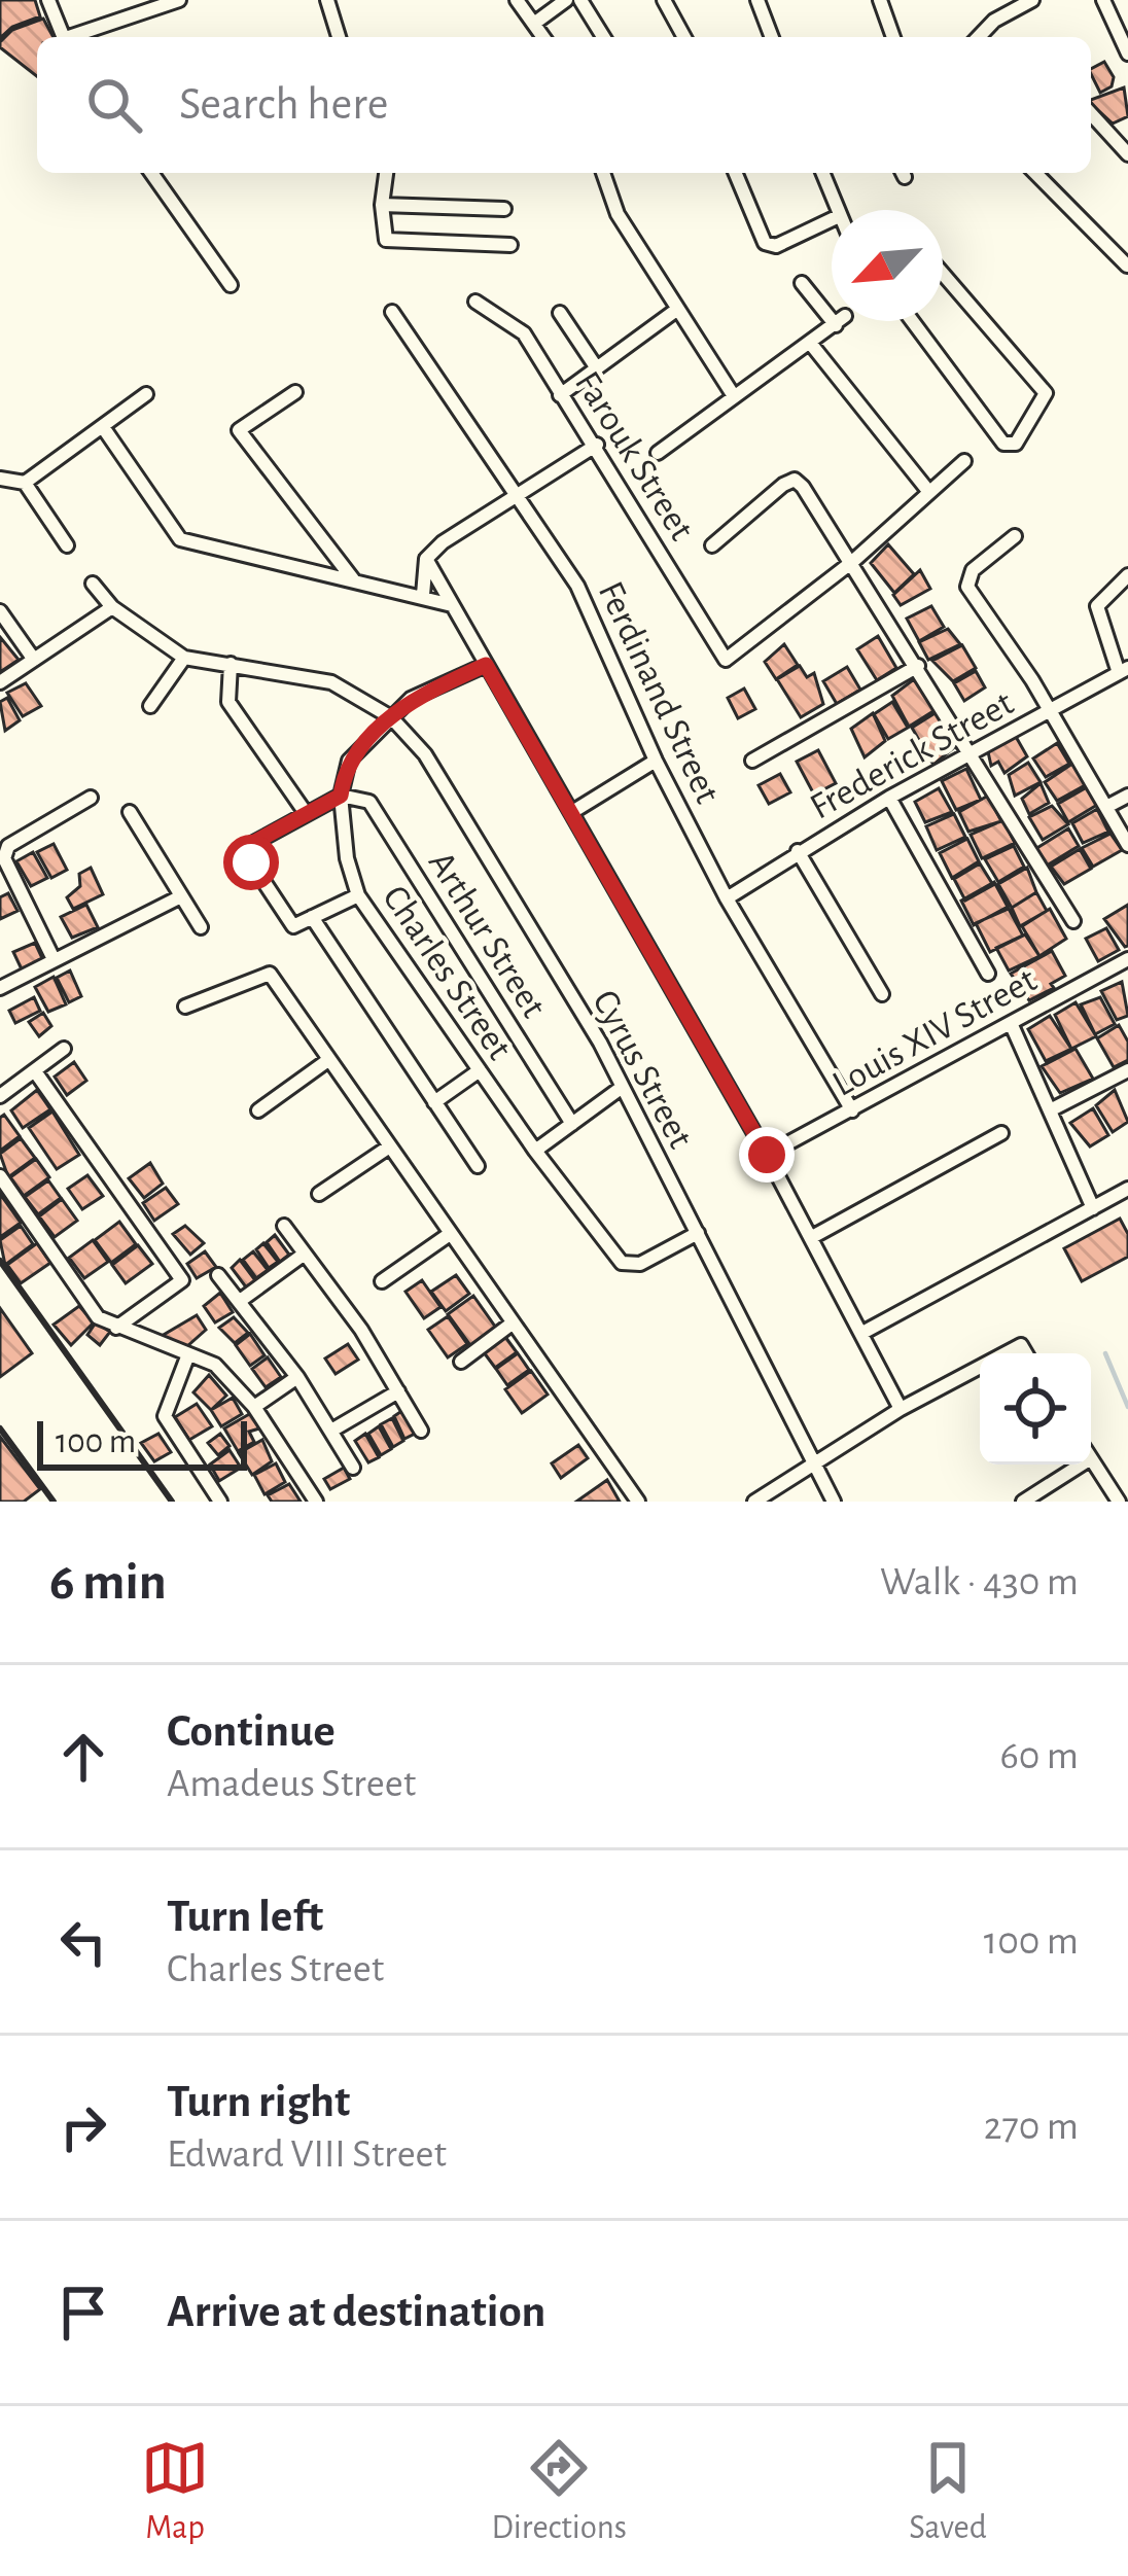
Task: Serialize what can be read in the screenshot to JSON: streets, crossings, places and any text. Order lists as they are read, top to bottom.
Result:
{
  "streets": {
    "street": [
      "Farouk Street",
      "Ferdinand Street",
      "Frederick Street",
      "Arthur Street",
      "Charles Street",
      "Louis XIV Street",
      "Cyrus Street"
    ]
  },
  "crossings": [
    ["Ferdinand Street", "Frederick Street"],
    ["Ferdinand Street", "Louis XIV Street"],
    ["Arthur Street", "Charles Street"],
    ["Charles Street", "Cyrus Street"]
  ],
  "scale_bar": "100 m",
  "north": "bottom left",
  "page": {
    "search": "Search here",
    "scale": "100 m",
    "heading": ["6 min", "Walk · 430 m"],
    "list": [
      ["Continue", "Amadeus Street", "60 m"],
      ["Turn left", "Charles Street", "100 m"],
      ["Turn right", "Edward VIII Street", "270 m"],
      "Arrive at destination"
    ],
    "nav": ["Map", "Directions", "Saved"]
  }
}
